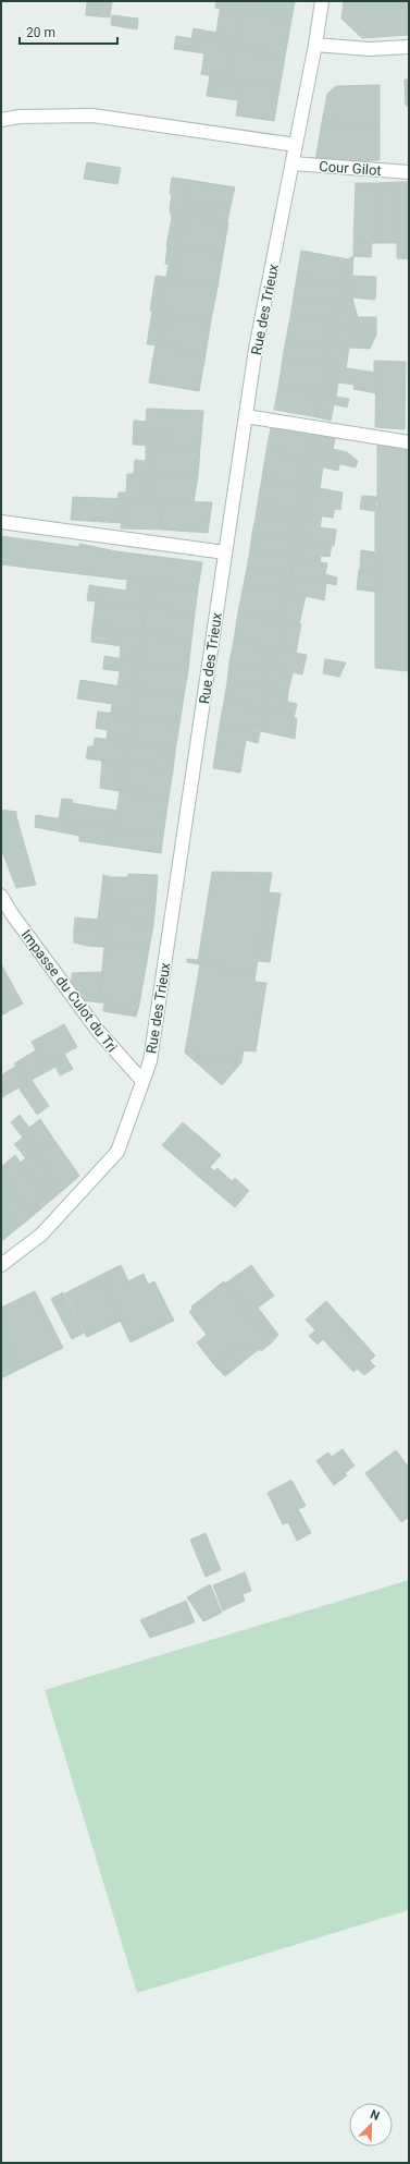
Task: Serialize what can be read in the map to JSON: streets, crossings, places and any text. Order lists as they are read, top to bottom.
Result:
{
  "streets": {
    "street": ["Cour Gilot", "Rue des Trieux", "Impasse du Culot du Tri"]
  },
  "crossings": [
    ["Cour Gilot", "Rue des Trieux"],
    ["Rue des Trieux", "Impasse du Culot du Tri"]
  ],
  "scale_bar": "20 m",
  "north": "top right"
}
